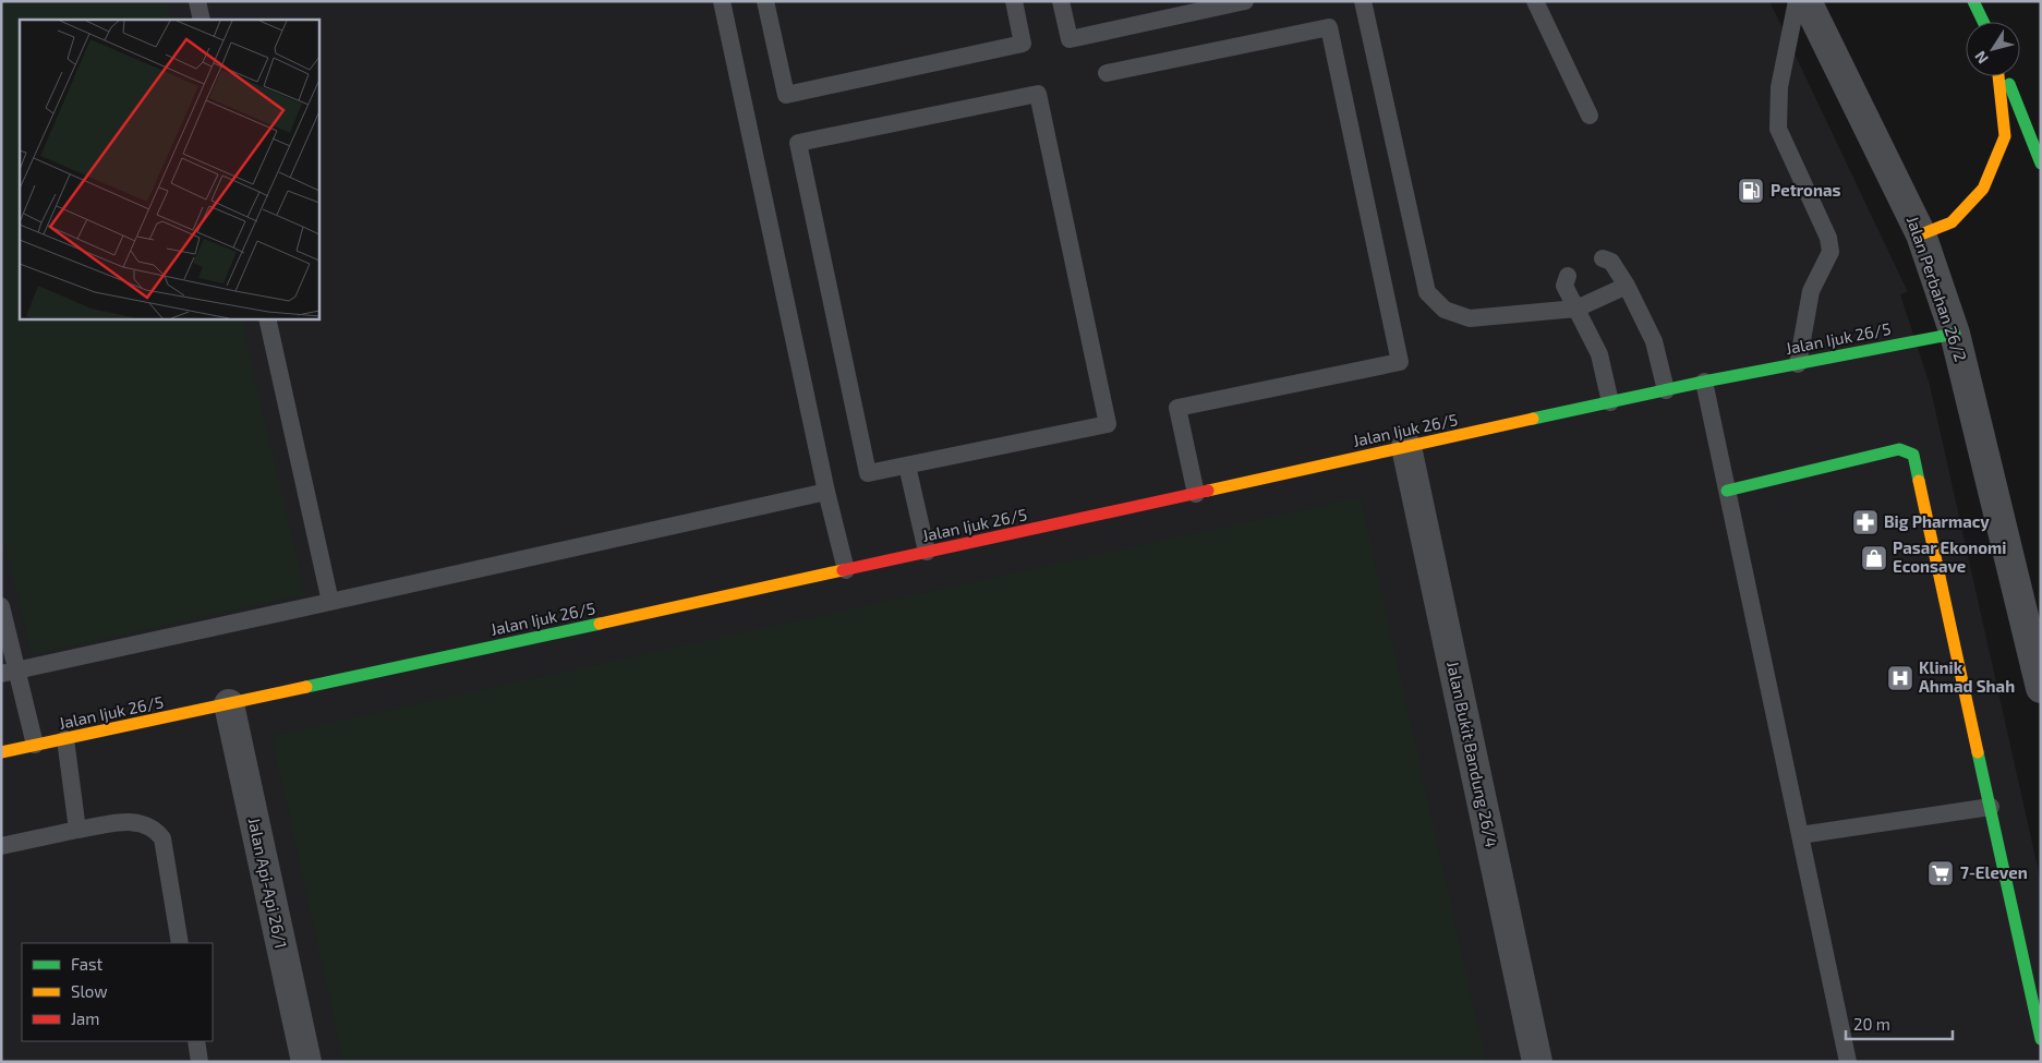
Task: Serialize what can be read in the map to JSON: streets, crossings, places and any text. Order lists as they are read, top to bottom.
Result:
{
  "streets": {
    "street": [
      "Jalan Perbahan 26/2",
      "Jalan Ijuk 26/5",
      "Jalan Bukit Bandung 26/4",
      "Jalan Api-Api 26/1"
    ]
  },
  "crossings": [
    ["Jalan Perbahan 26/2", "Jalan Ijuk 26/5"],
    ["Jalan Ijuk 26/5", "Jalan Bukit Bandung 26/4"],
    ["Jalan Ijuk 26/5", "Jalan Api-Api 26/1"]
  ],
  "places": {
    "fuel station": ["Petronas"],
    "pharmacy": ["Big Pharmacy"],
    "shop": ["Pasar Ekonomi Econsave"],
    "hospital": ["Klinik Ahmad Shah"],
    "supermarket": ["7-Eleven"]
  },
  "legend": ["Fast", "Slow", "Jam"],
  "scale_bar": "20 m",
  "north": "bottom left"
}
